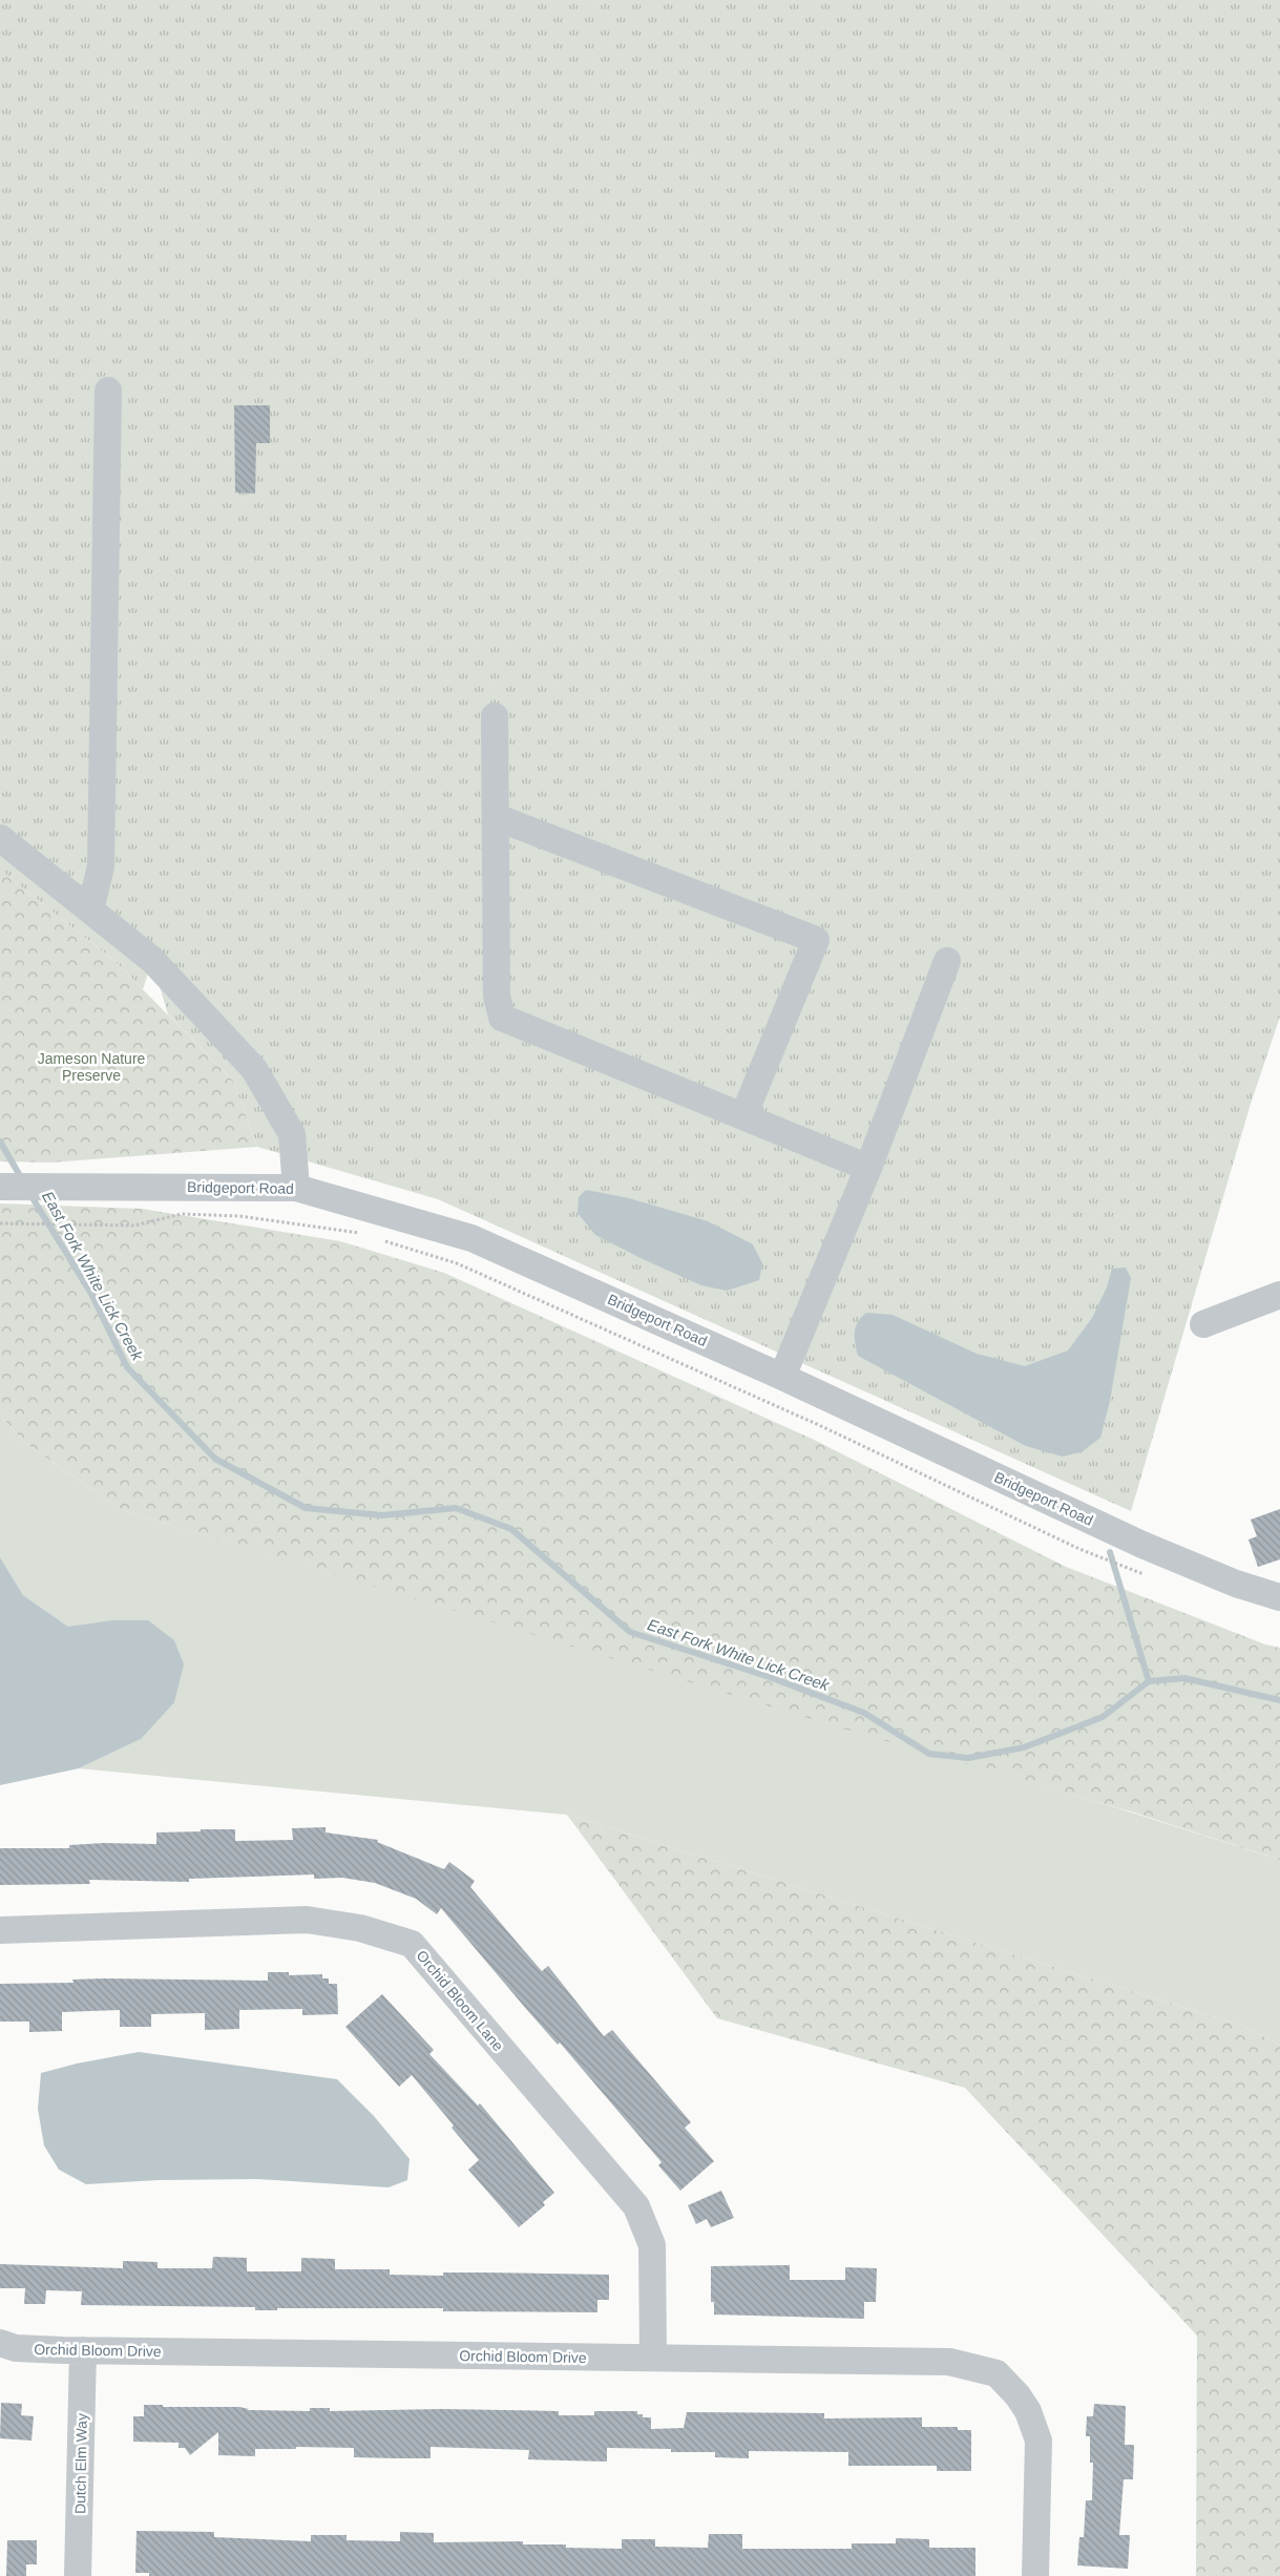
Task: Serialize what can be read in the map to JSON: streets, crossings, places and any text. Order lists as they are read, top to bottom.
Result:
{
  "streets": {
    "street": [
      "Bridgeport Road",
      "Orchid Bloom Lane",
      "Orchid Bloom Drive",
      "Dutch Elm Way"
    ]
  },
  "crossings": [
    ["Orchid Bloom Lane", "Orchid Bloom Drive"],
    ["Orchid Bloom Drive", "Dutch Elm Way"]
  ],
  "water": ["East Fork White Lick Creek"],
  "parks": ["Jameson Nature Preserve"]
}
